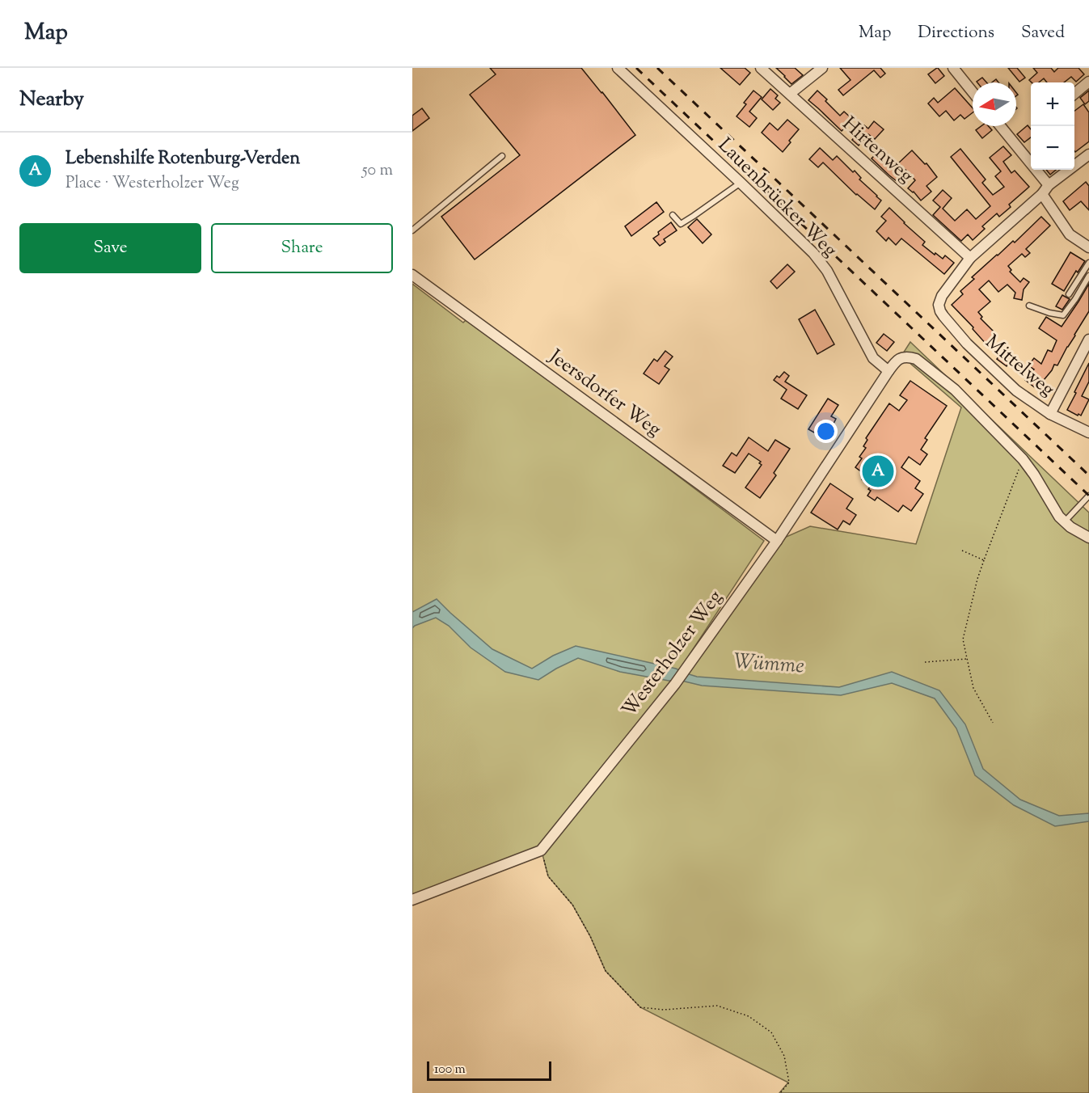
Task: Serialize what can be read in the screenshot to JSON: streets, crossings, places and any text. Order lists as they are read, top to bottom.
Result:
{
  "streets": {
    "street": [
      "Hirtenweg",
      "Lauenbrücker Weg",
      "Mittelweg",
      "Jeersdorfer Weg",
      "Westerholzer Weg"
    ]
  },
  "crossings": [
    ["Hirtenweg", "Mittelweg"],
    ["Lauenbrücker Weg", "Westerholzer Weg"],
    ["Jeersdorfer Weg", "Westerholzer Weg"]
  ],
  "water": ["Wümme"],
  "scale_bar": "100 m",
  "north": "left",
  "page": {
    "header": "Map",
    "nav": ["Map", "Directions", "Saved"],
    "heading": "Nearby",
    "map_buttons": ["+", "−"],
    "list": [
      {
        "mark": "A",
        "name": "Lebenshilfe Rotenburg-Verden",
        "note": "Place · Westerholzer Weg",
        "value": "50 m"
      }
    ],
    "buttons": ["Save", "Share"],
    "pins": "A",
    "scale": "100 m"
  }
}
